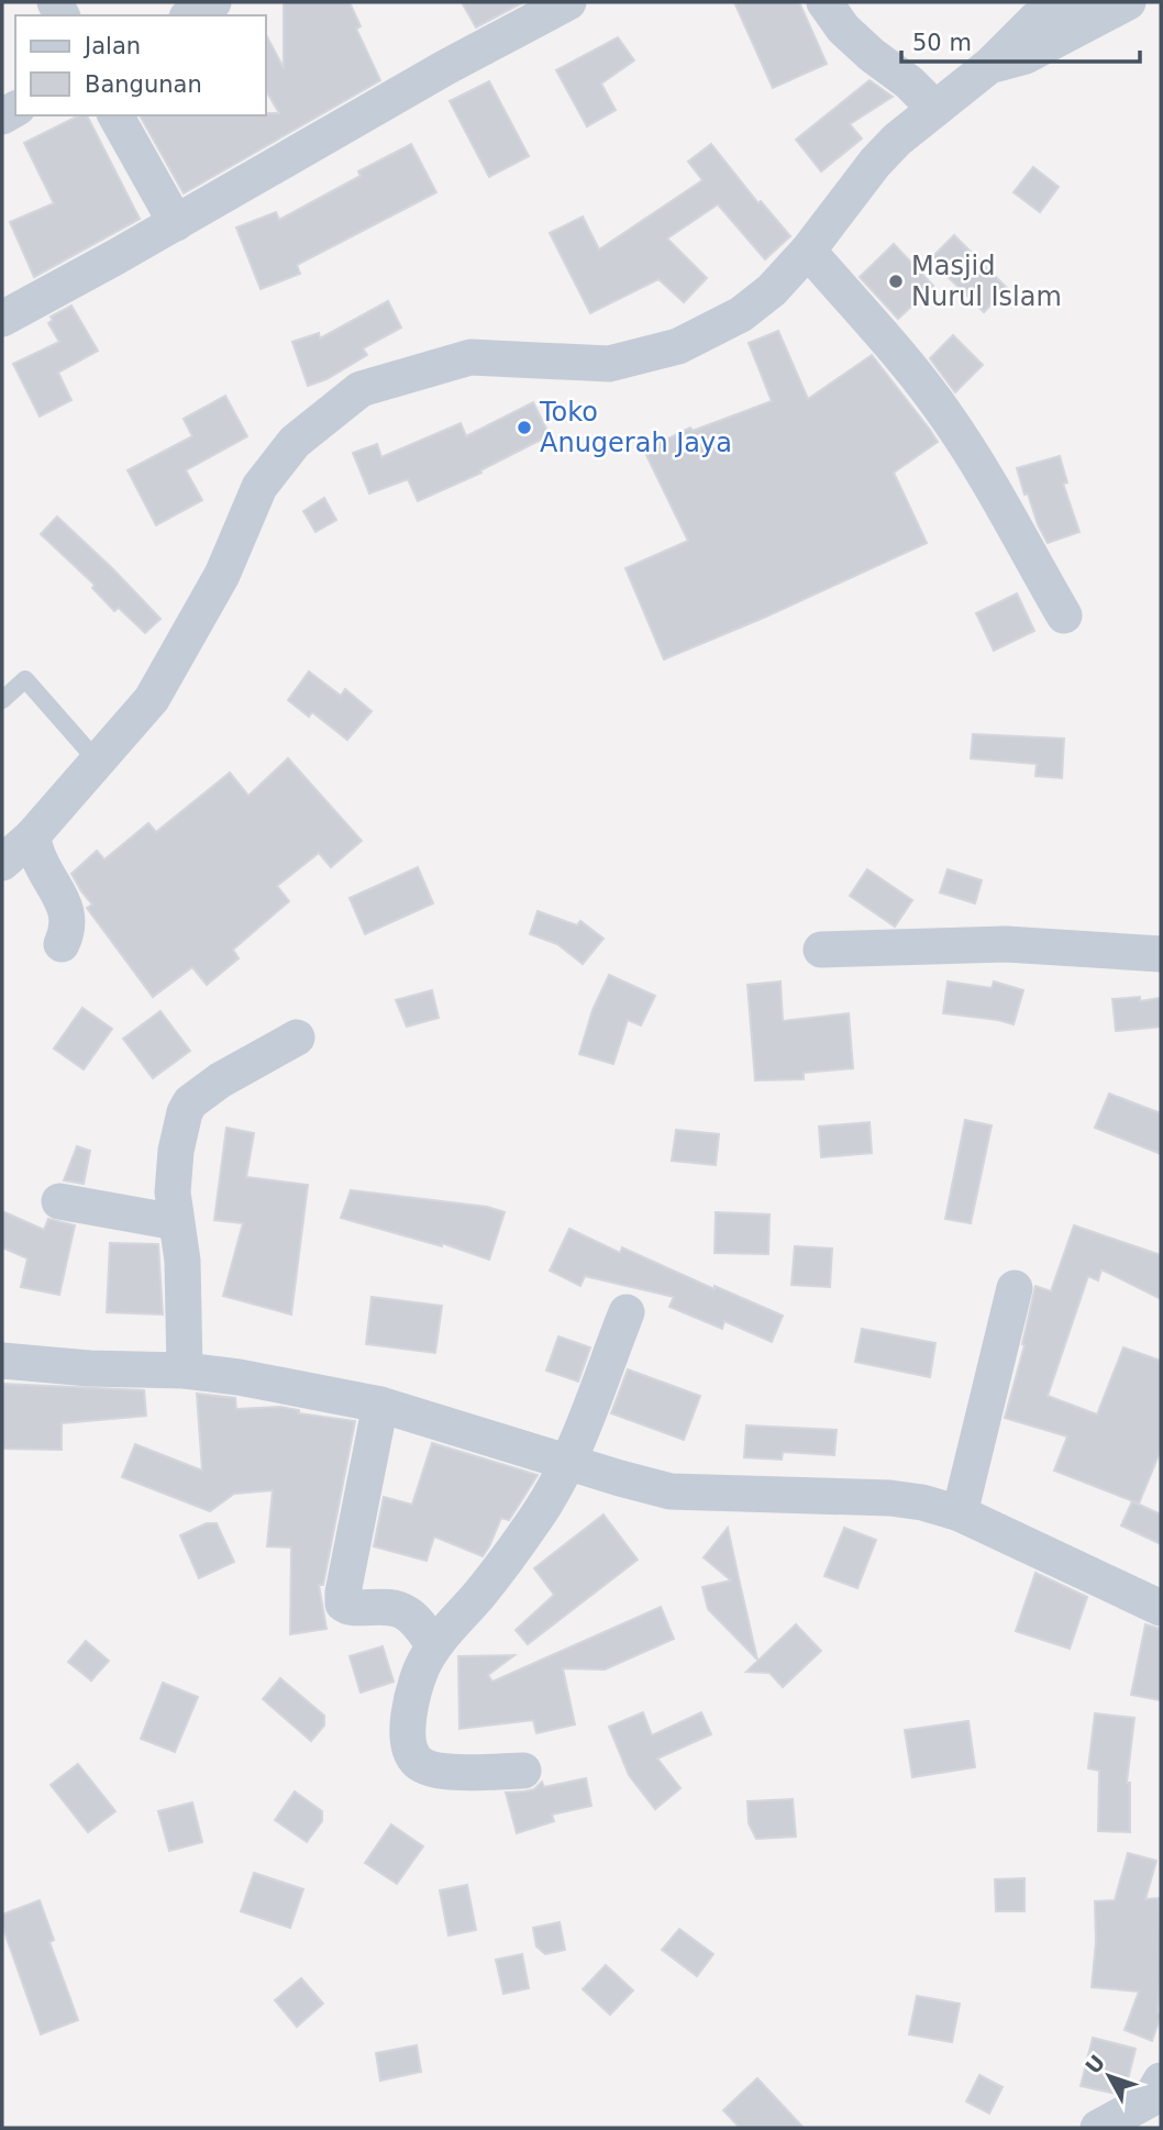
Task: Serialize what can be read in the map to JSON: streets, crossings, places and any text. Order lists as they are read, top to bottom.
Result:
{
  "places": ["Masjid Nurul Islam", "Toko Anugerah Jaya"],
  "legend": ["Jalan", "Bangunan"],
  "scale_bar": "50 m",
  "north": "top left"
}
